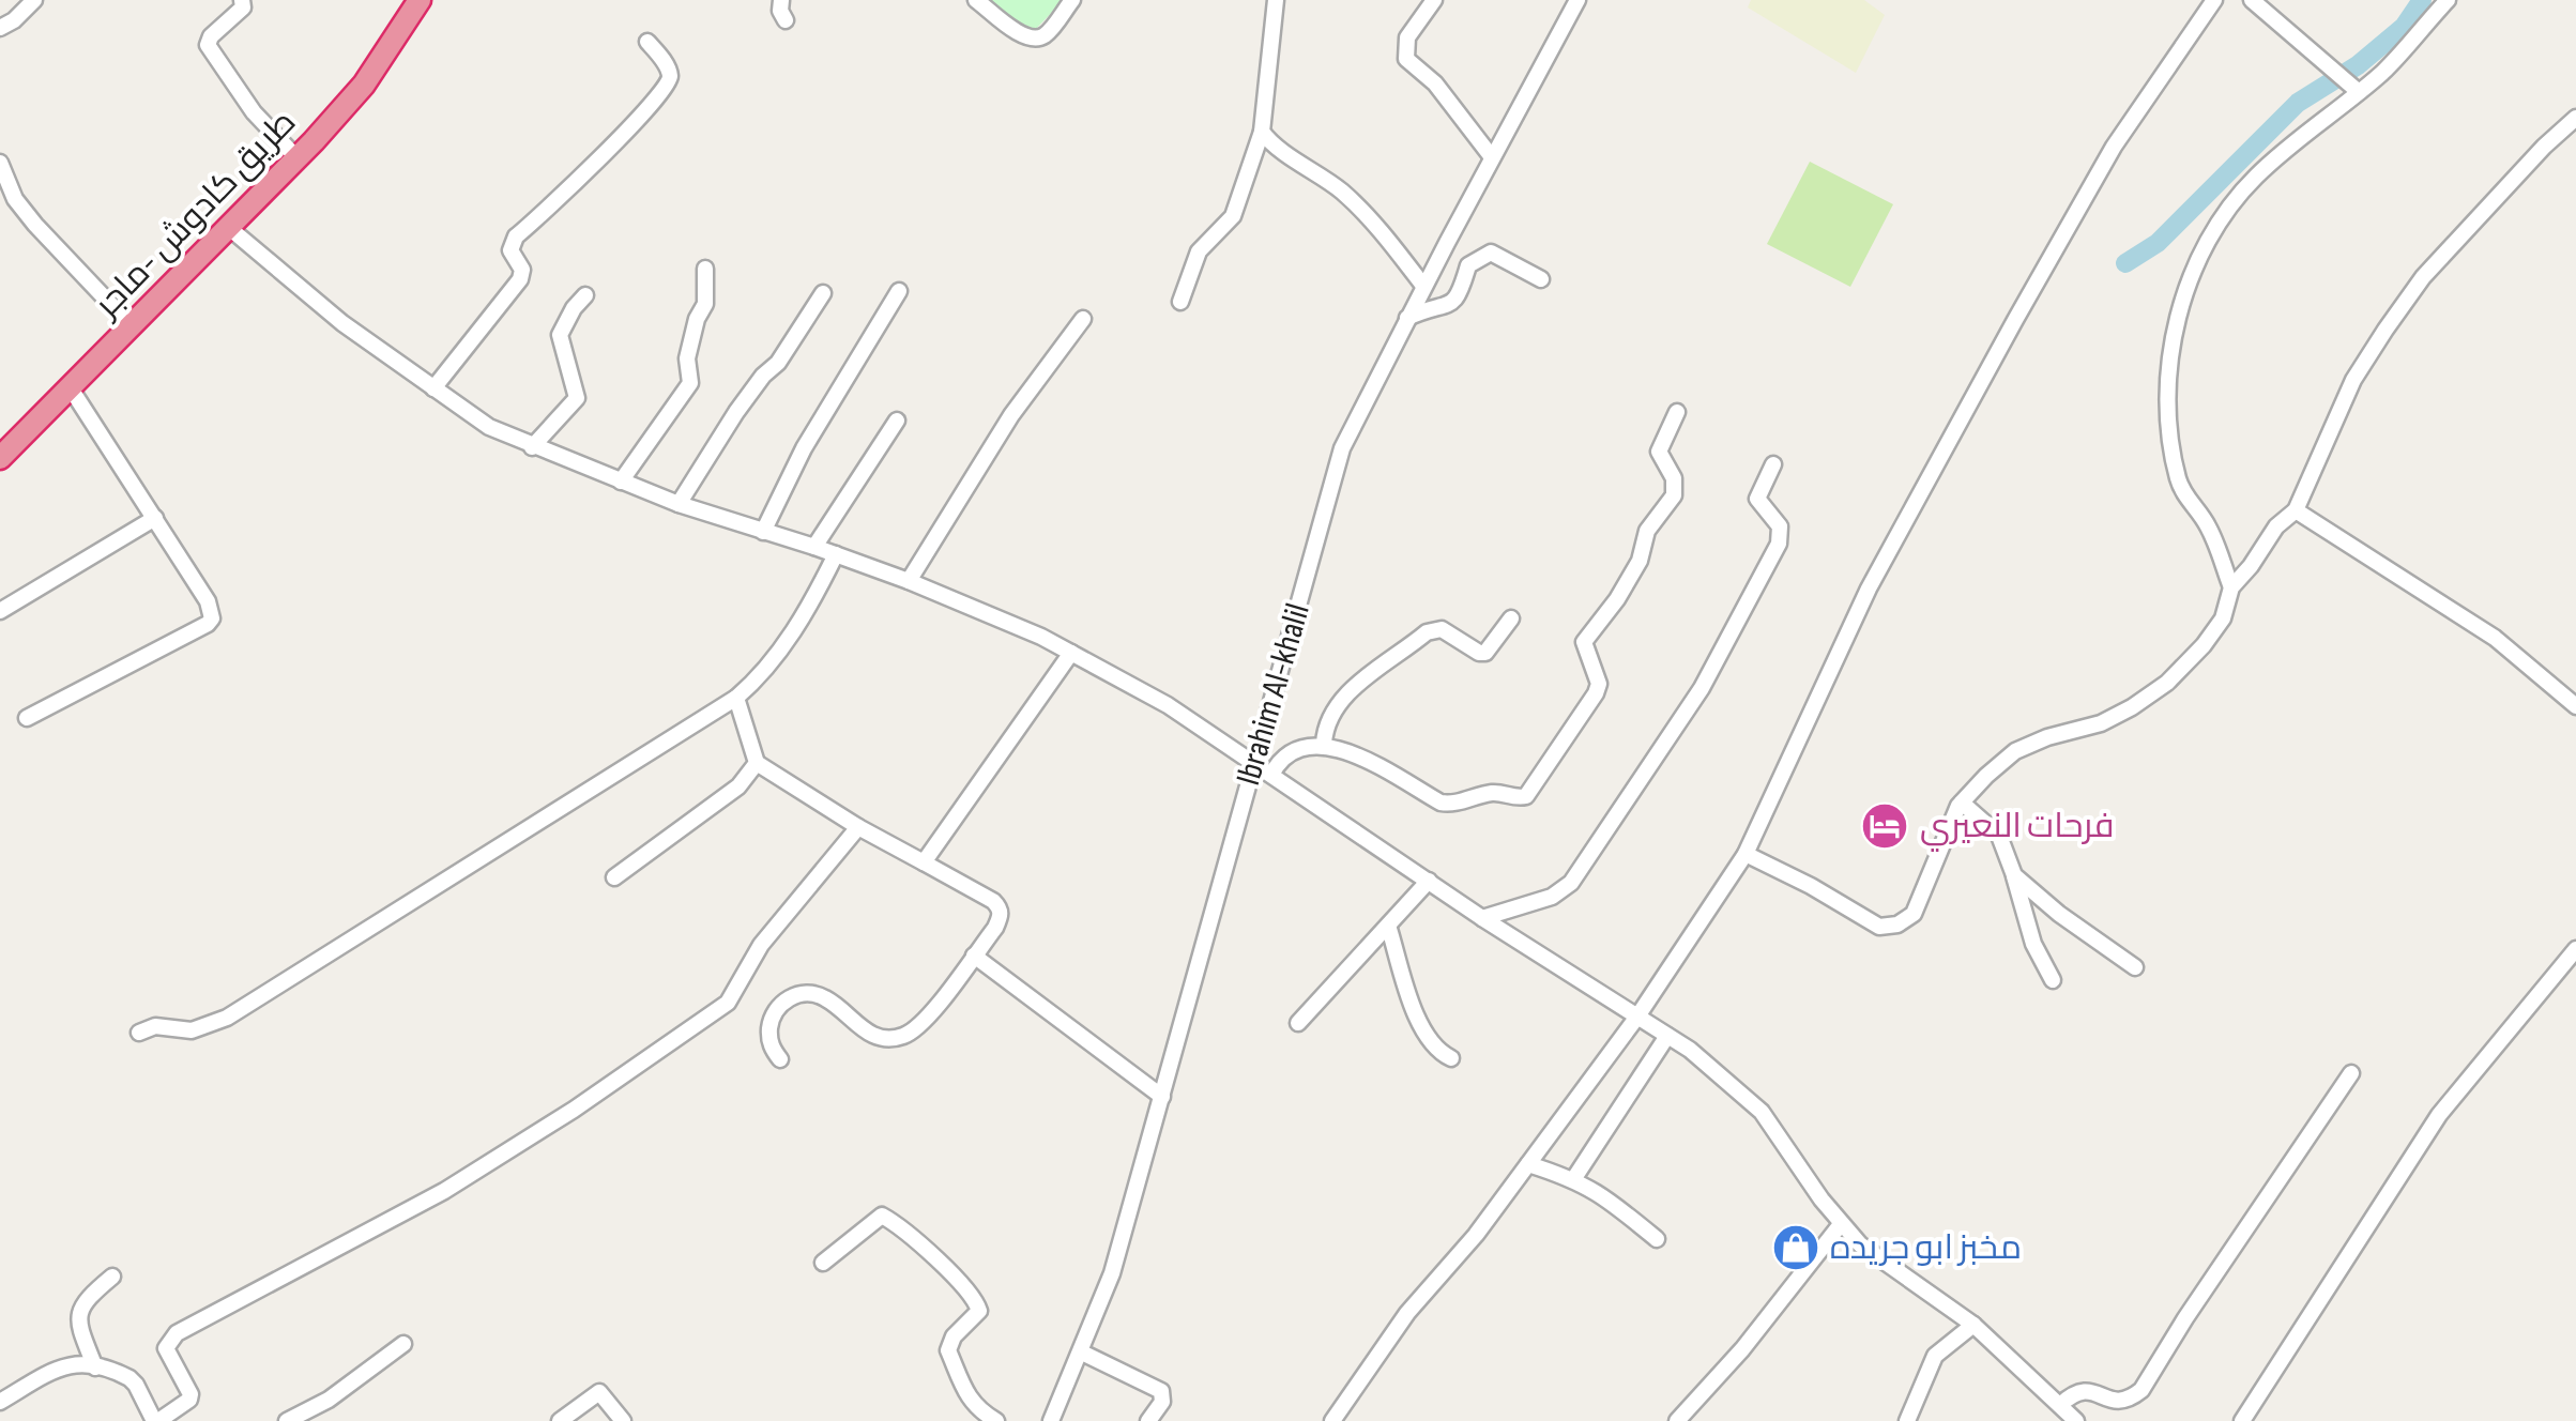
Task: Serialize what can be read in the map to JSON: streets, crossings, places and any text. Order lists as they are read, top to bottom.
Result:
{
  "streets": {
    "highway": ["طريق كادوش -ماجر"],
    "street": ["Ibrahim Al-khalil"]
  },
  "places": {
    "hotel": ["فرحات النعيري"],
    "shop": ["مخبز ابو جريده"]
  }
}
